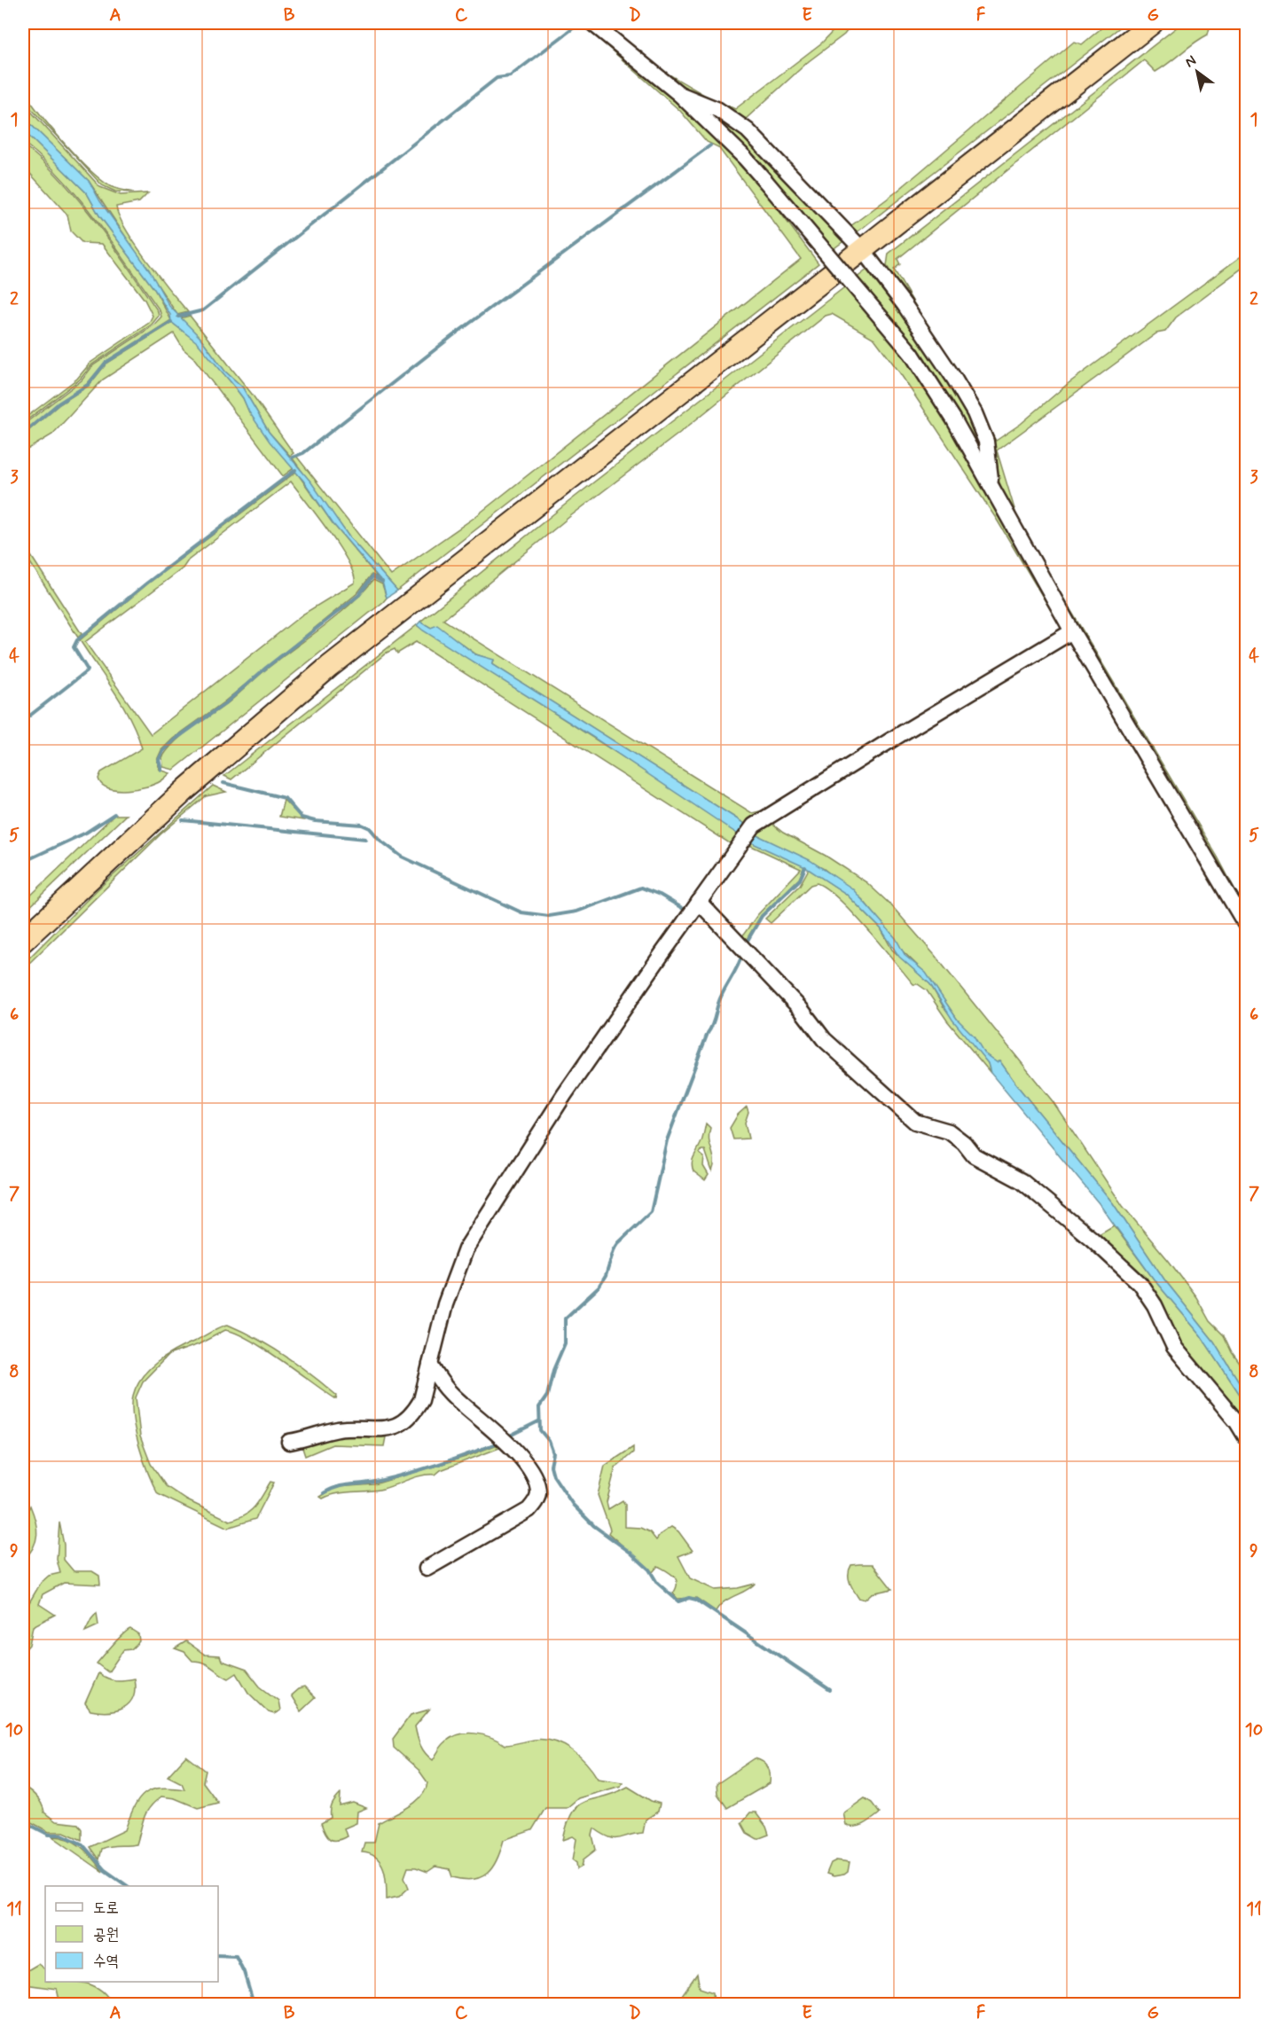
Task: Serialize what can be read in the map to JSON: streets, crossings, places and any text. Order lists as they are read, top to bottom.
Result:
{
  "legend": ["도로", "공원", "수역"],
  "north": "top left",
  "grid": {
    "columns": [
      "A",
      "B",
      "C",
      "D",
      "E",
      "F",
      "G"
    ],
    "rows": [
      "1",
      "2",
      "3",
      "4",
      "5",
      "6",
      "7",
      "8",
      "9",
      "10",
      "11"
    ]
  }
}
